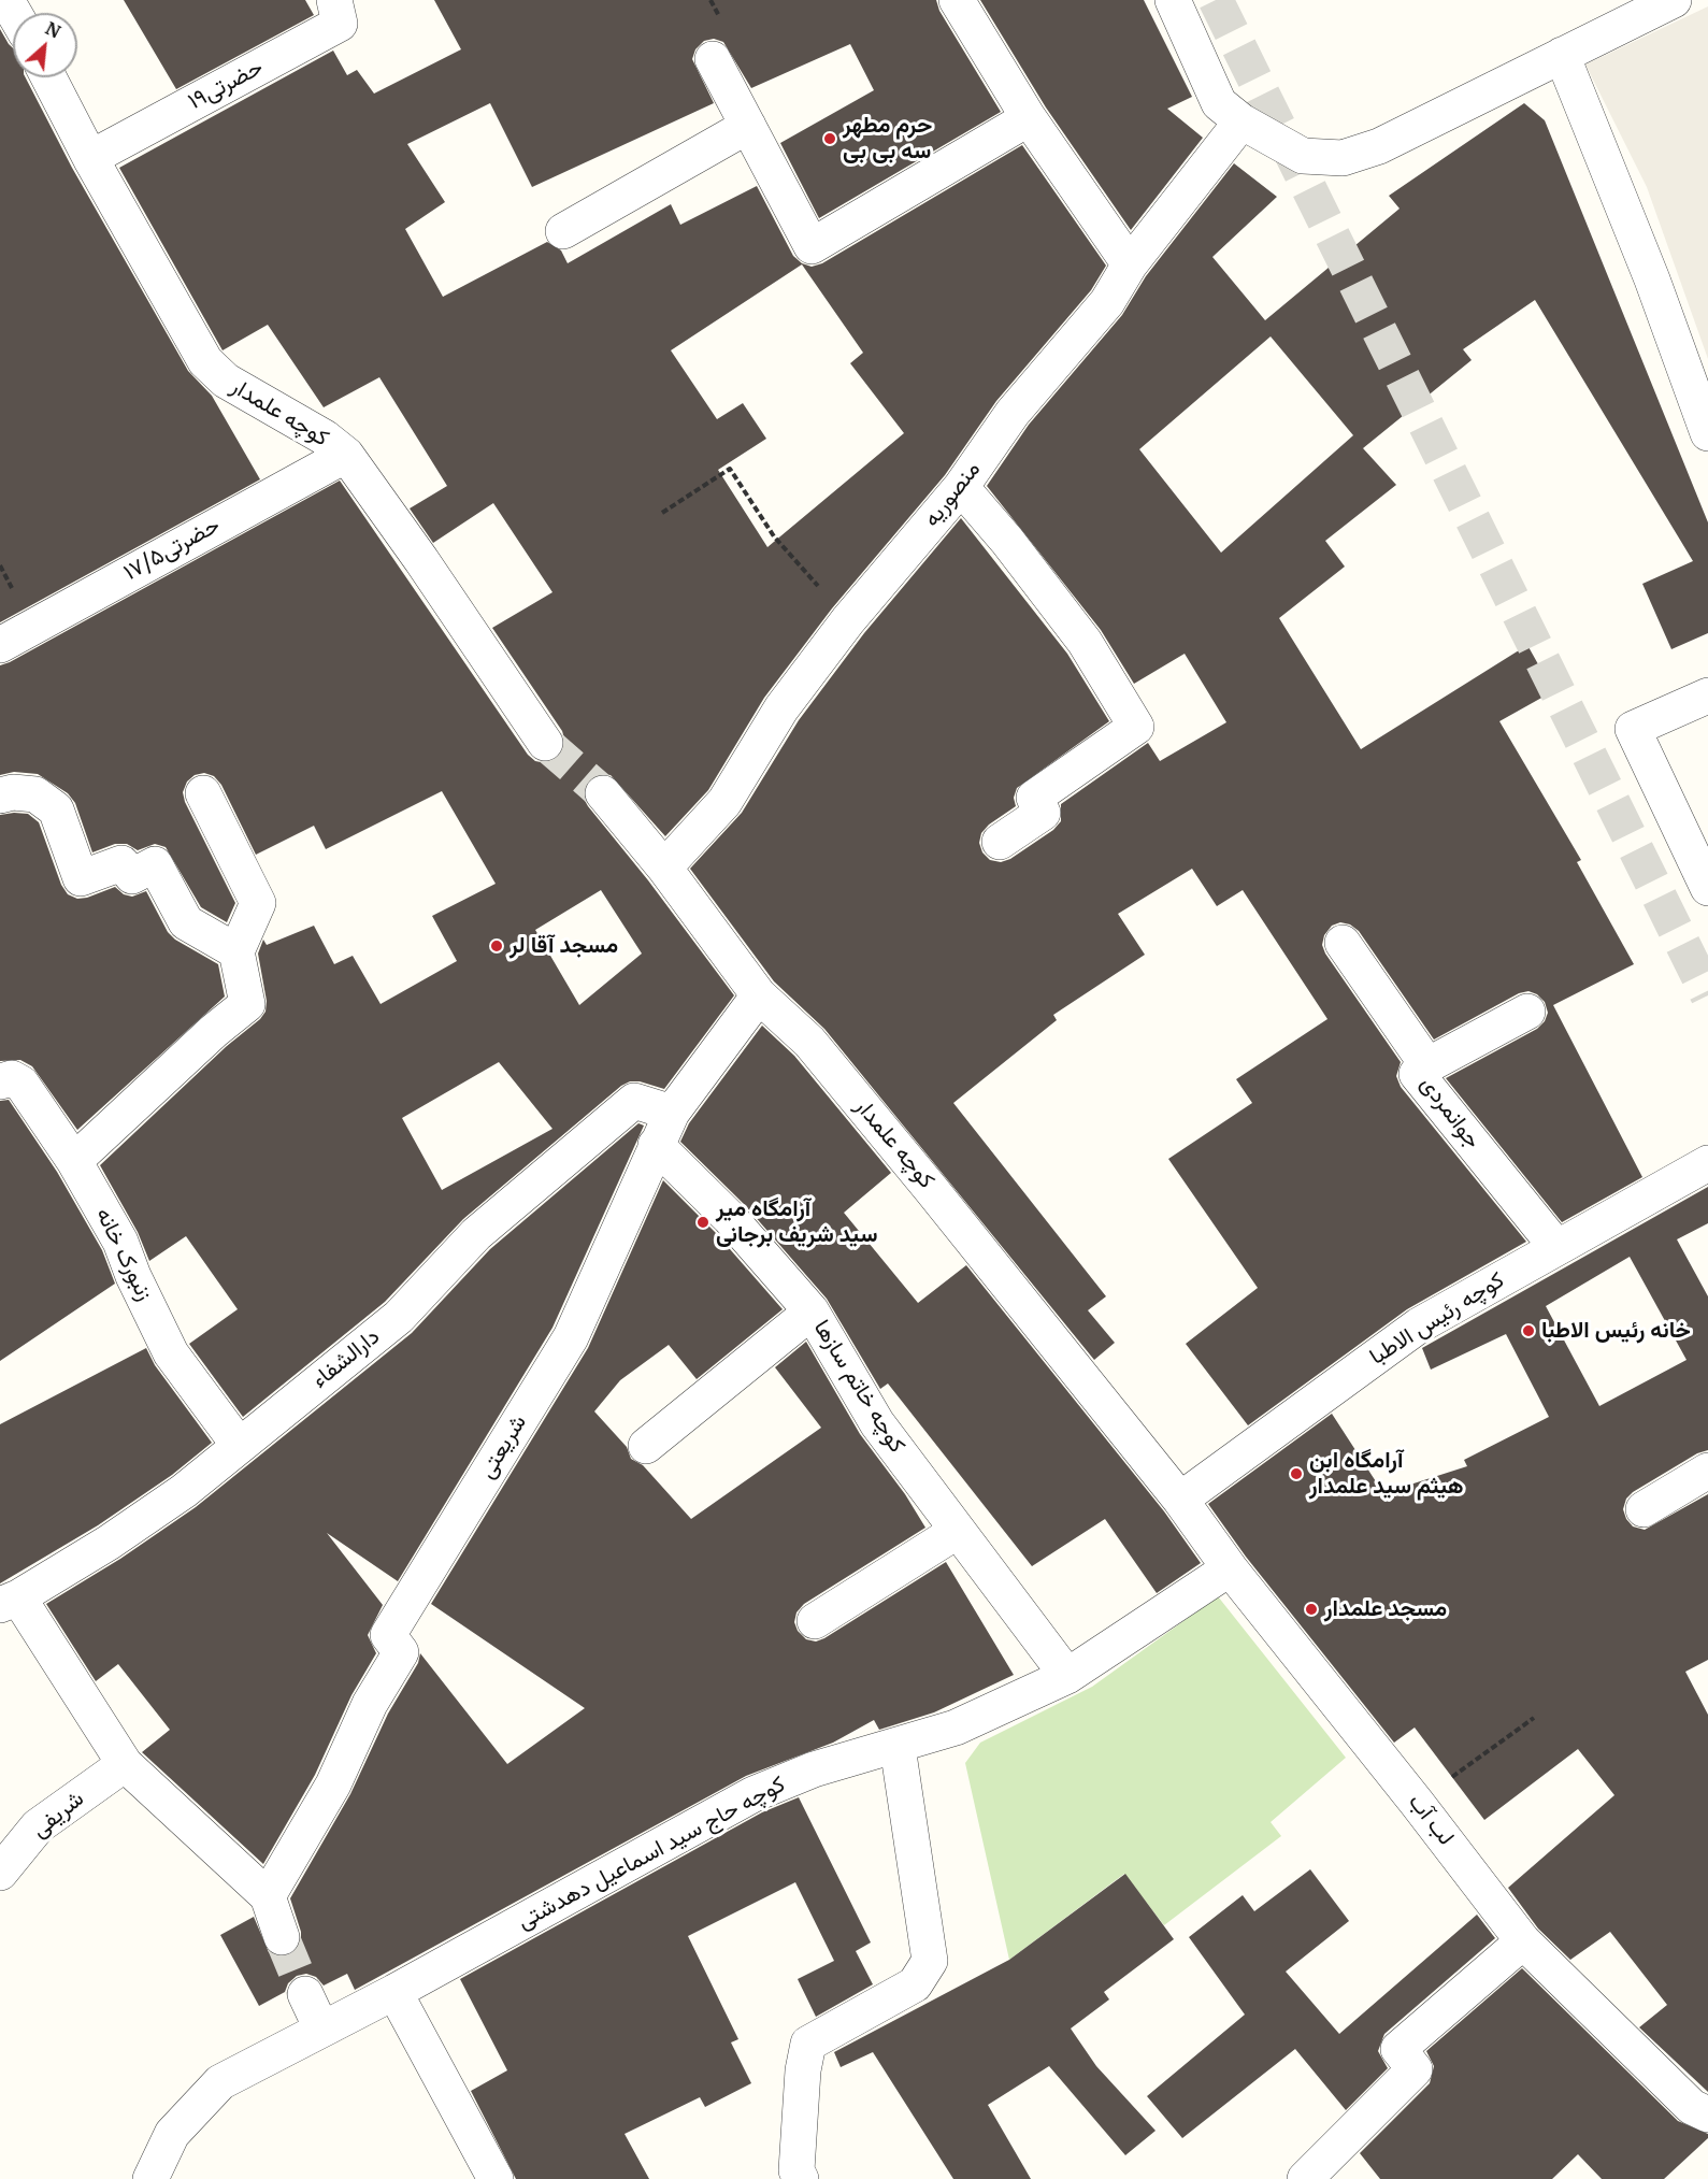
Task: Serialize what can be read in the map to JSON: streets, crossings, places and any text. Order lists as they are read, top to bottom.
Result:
{
  "streets": {
    "street": [
      "حضرتی۱۹",
      "کوچه علمدار",
      "منصوریه",
      "حضرتی۱۷/۵",
      "جوانمردی",
      "زنبورک خانه",
      "کوچه رئیس الاطبا",
      "دارالشفاء",
      "کوچه خاتم سازها",
      "شریعتی",
      "شریفی",
      "لب آب",
      "کوچه حاج سید اسماعیل دهدشتی"
    ]
  },
  "crossings": [
    ["حضرتی۱۹", "کوچه علمدار"],
    ["کوچه علمدار", "منصوریه"],
    ["کوچه علمدار", "حضرتی۱۷/۵"],
    ["کوچه علمدار", "کوچه رئیس الاطبا"],
    ["کوچه علمدار", "شریعتی"],
    ["کوچه علمدار", "لب آب"],
    ["جوانمردی", "کوچه رئیس الاطبا"],
    ["زنبورک خانه", "دارالشفاء"],
    ["کوچه رئیس الاطبا", "لب آب"],
    ["دارالشفاء", "شریعتی"],
    ["کوچه خاتم سازها", "شریعتی"],
    ["کوچه خاتم سازها", "کوچه حاج سید اسماعیل دهدشتی"],
    ["لب آب", "کوچه حاج سید اسماعیل دهدشتی"]
  ],
  "places": [
    "حرم مطهر سه بی بی",
    "مسجد آقا لر",
    "آرامگاه میر سید شریف برجانی",
    "خانه رئیس الاطبا",
    "آرامگاه ابن هیثم سید علمدار",
    "مسجد علمدار"
  ],
  "north": "top right"
}
